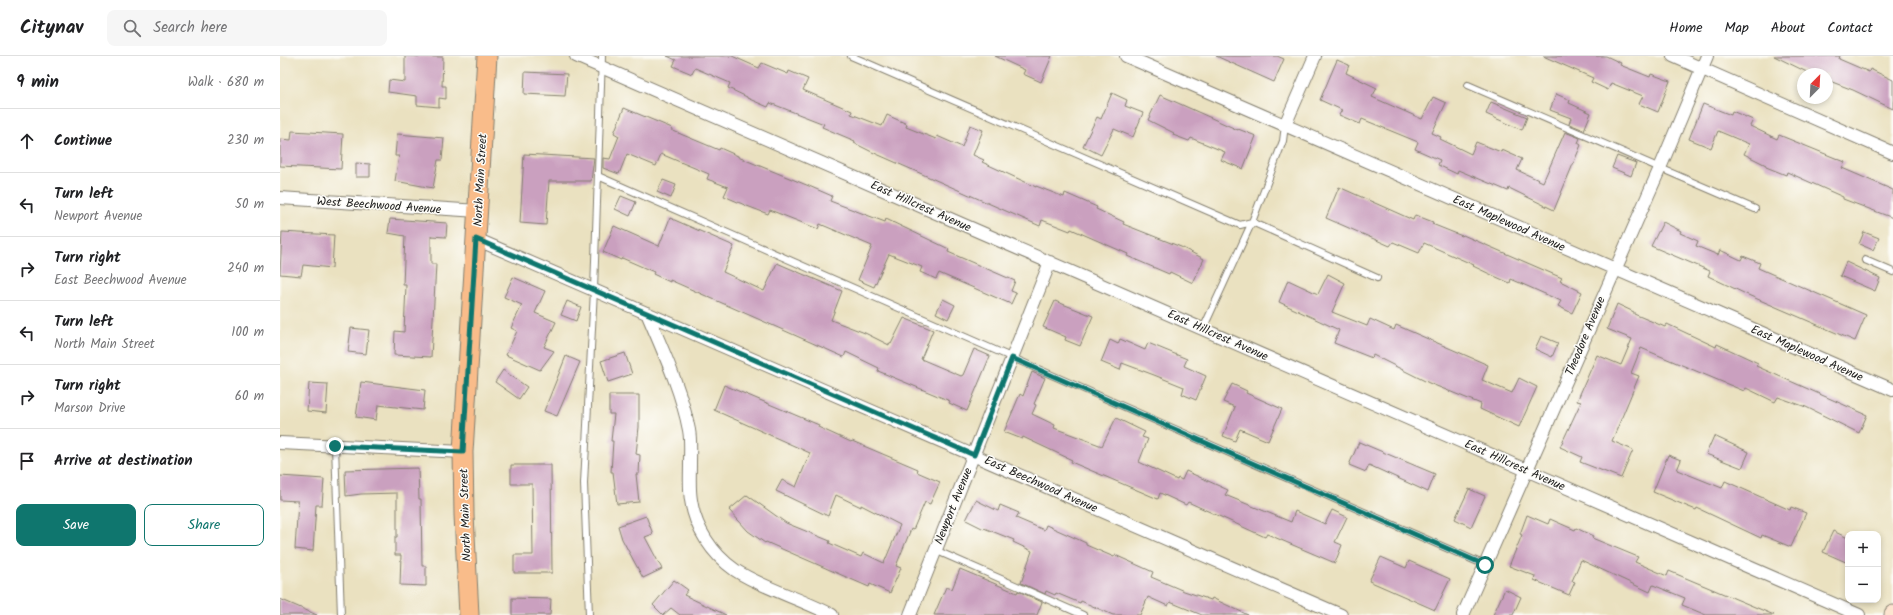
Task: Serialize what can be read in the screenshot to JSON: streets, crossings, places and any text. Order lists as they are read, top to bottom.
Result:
{
  "streets": {
    "main road": ["North Main Street"],
    "street": [
      "West Beechwood Avenue",
      "East Hillcrest Avenue",
      "East Maplewood Avenue",
      "Theodore Avenue",
      "East Beechwood Avenue",
      "Newport Avenue"
    ]
  },
  "crossings": [
    ["North Main Street", "West Beechwood Avenue"],
    ["North Main Street", "East Beechwood Avenue"],
    ["East Hillcrest Avenue", "Theodore Avenue"],
    ["East Hillcrest Avenue", "Newport Avenue"],
    ["East Maplewood Avenue", "Theodore Avenue"],
    ["East Beechwood Avenue", "Newport Avenue"]
  ],
  "north": "top right",
  "page": {
    "header": "Citynav",
    "search": "Search here",
    "nav": [
      "Home",
      "Map",
      "About",
      "Contact"
    ],
    "heading": ["9 min", "Walk · 680 m"],
    "list": [
      ["Continue", "230 m"],
      ["Turn left", "Newport Avenue", "50 m"],
      ["Turn right", "East Beechwood Avenue", "240 m"],
      ["Turn left", "North Main Street", "100 m"],
      ["Turn right", "Marson Drive", "60 m"],
      "Arrive at destination"
    ],
    "buttons": ["Save", "Share"],
    "map_buttons": ["+", "−"]
  }
}
